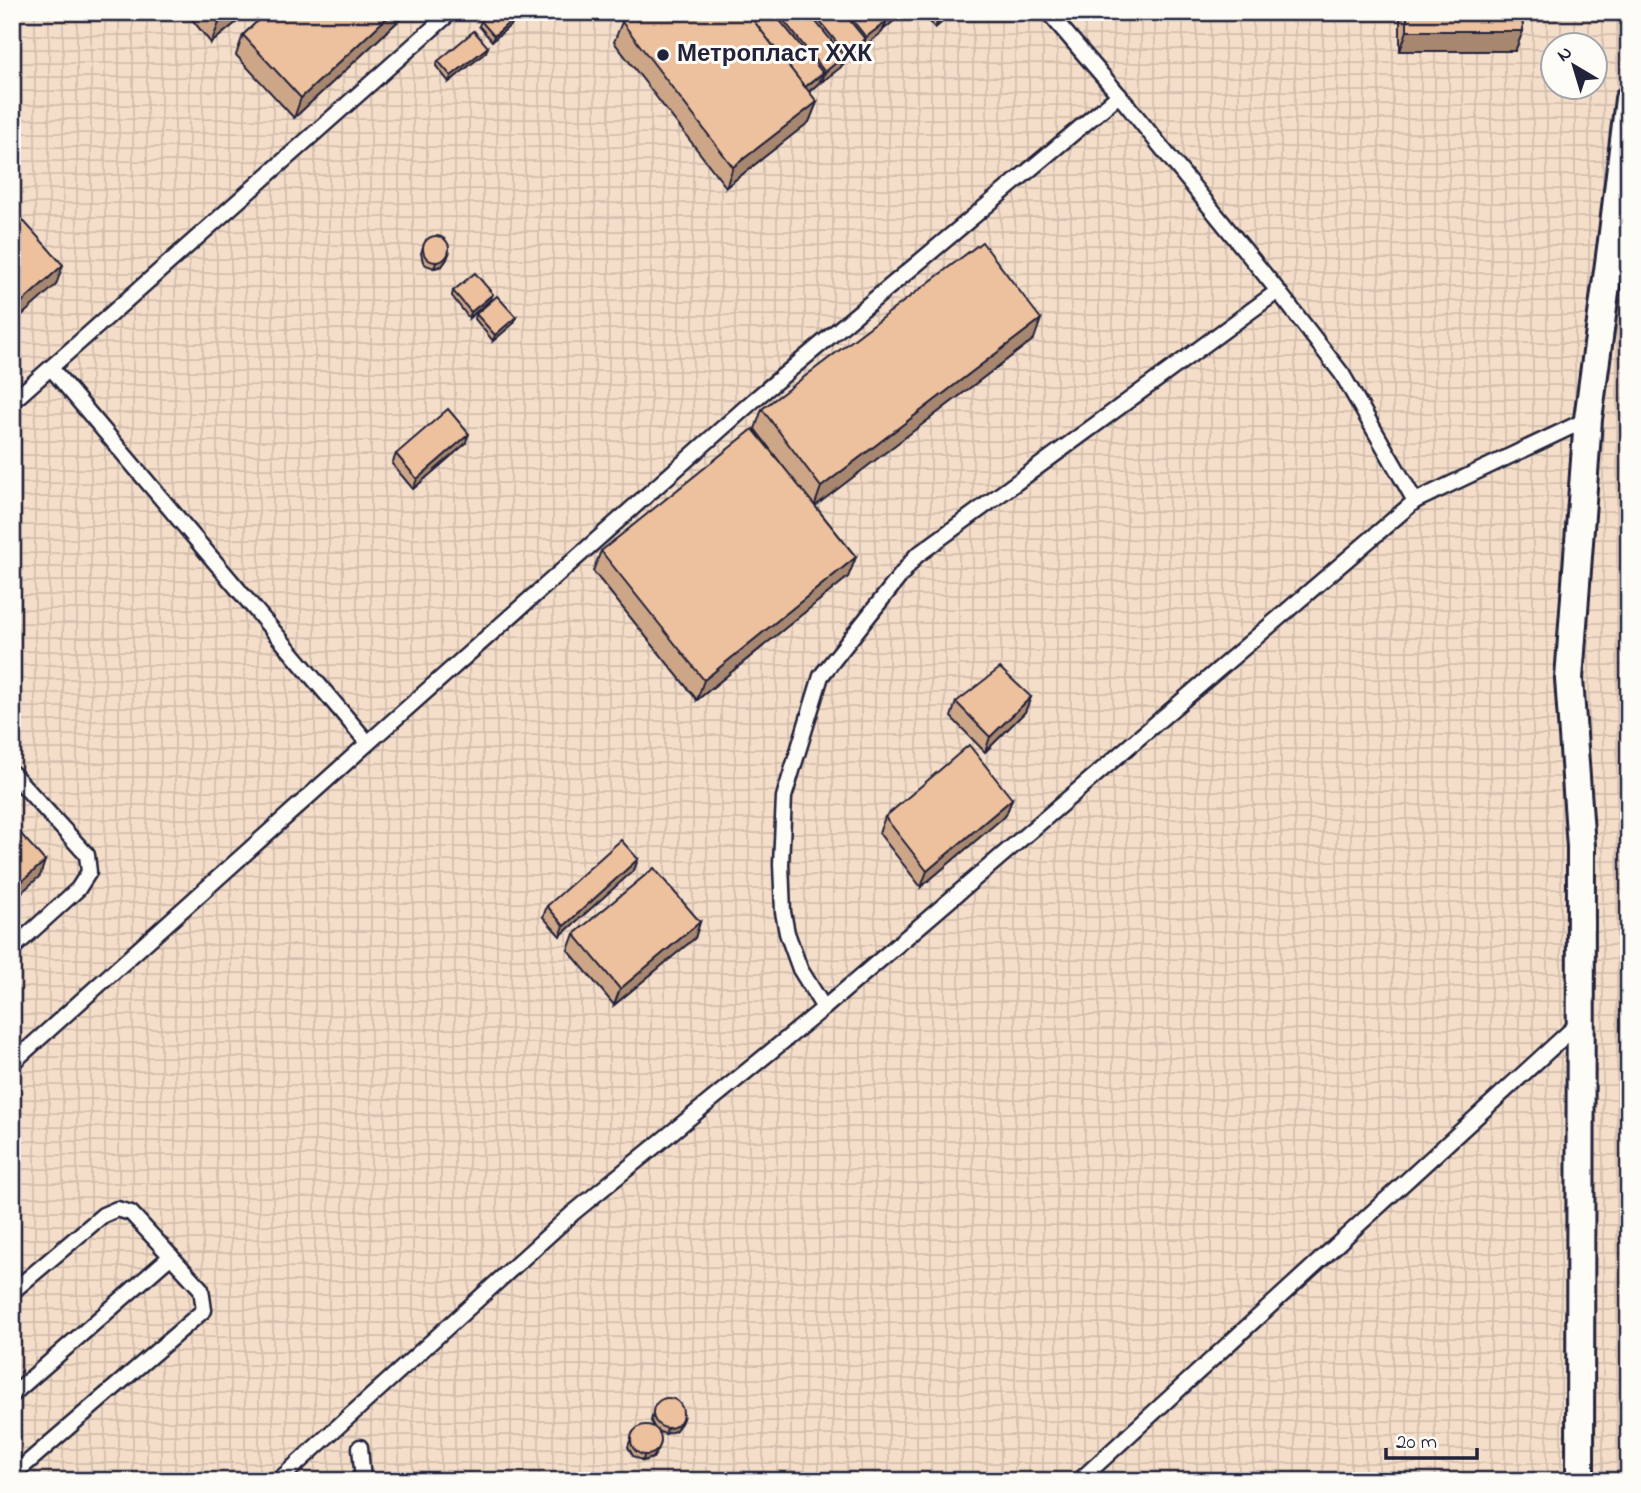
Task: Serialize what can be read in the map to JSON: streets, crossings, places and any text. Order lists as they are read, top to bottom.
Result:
{
  "places": ["Метропласт ХХК"],
  "scale_bar": "20 m",
  "north": "top left"
}
